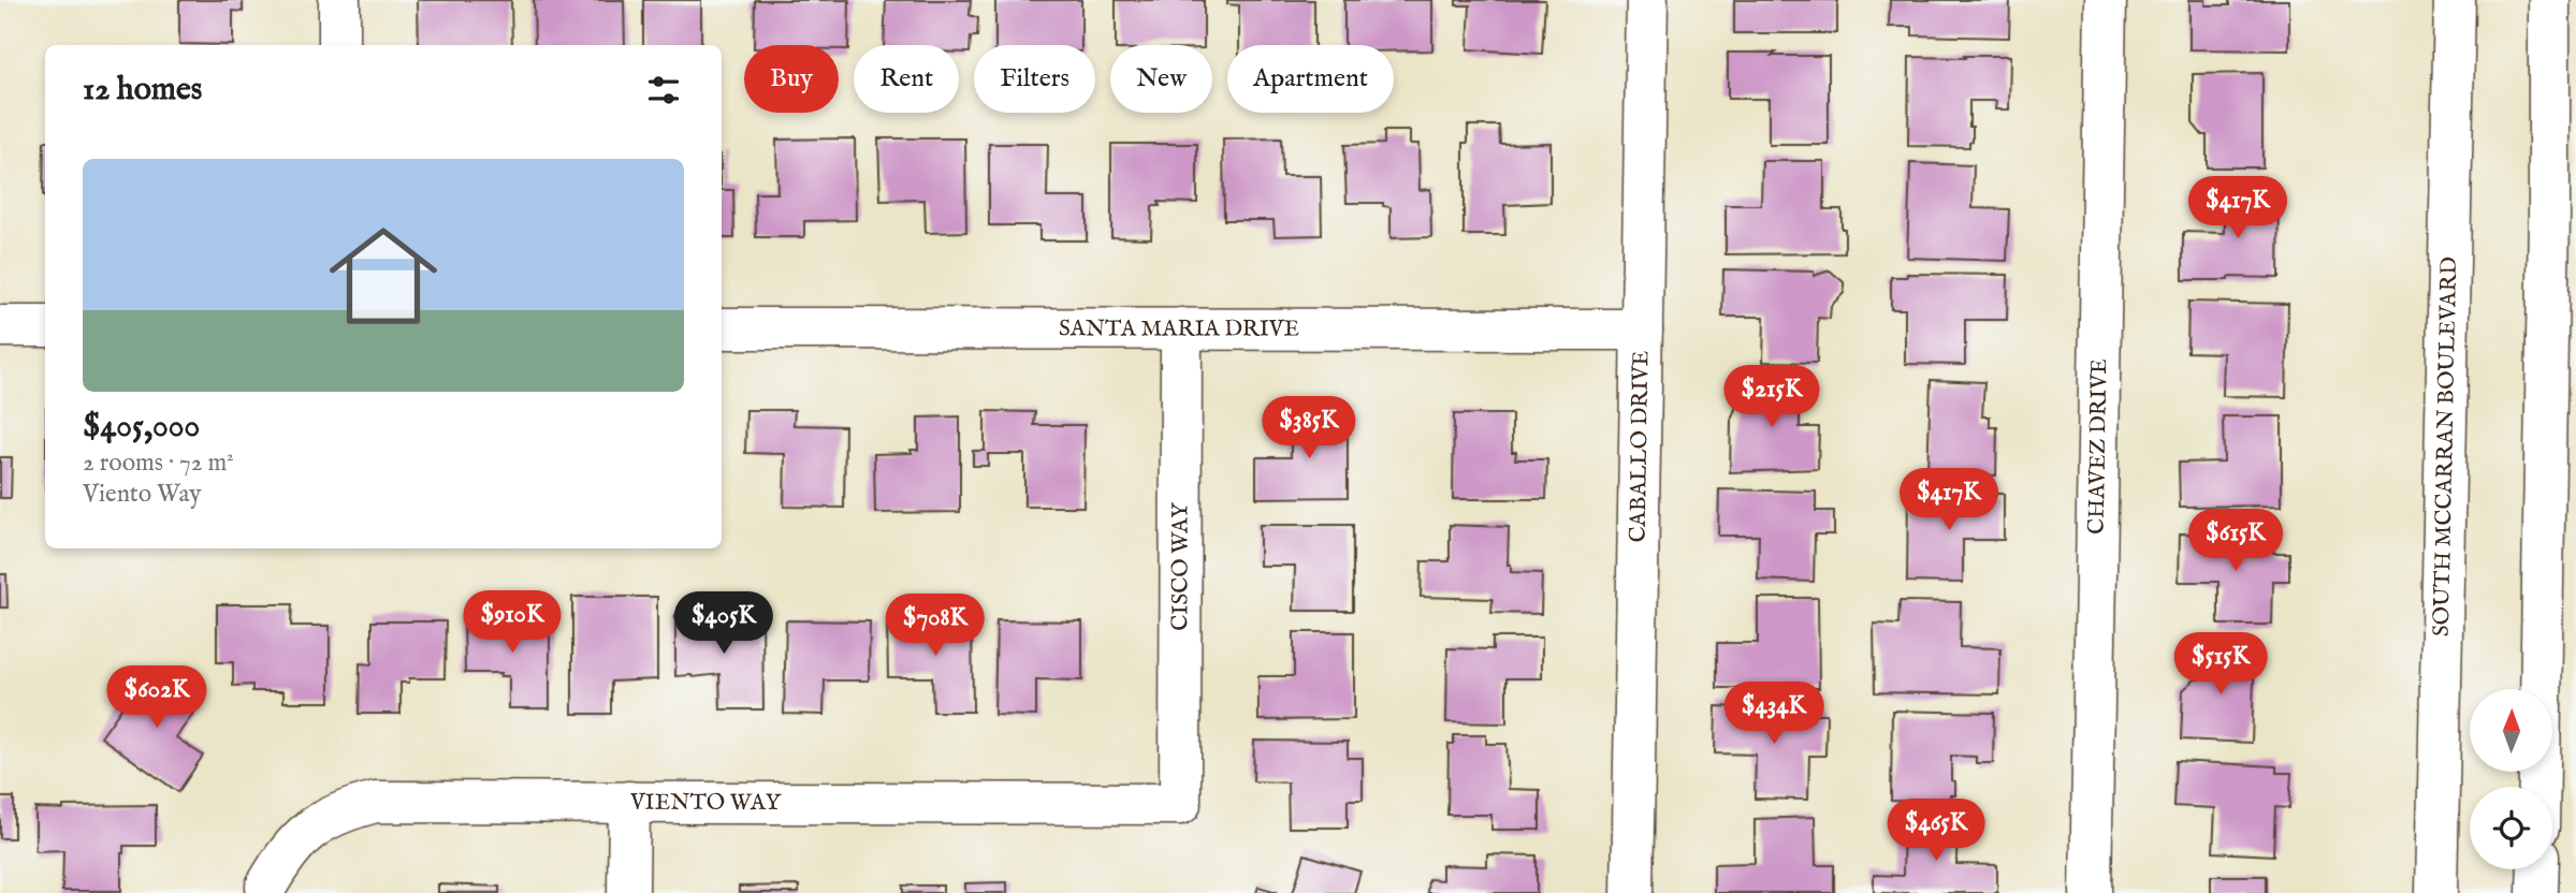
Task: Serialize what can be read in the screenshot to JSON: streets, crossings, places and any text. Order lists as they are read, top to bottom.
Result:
{
  "streets": {
    "street": [
      "SANTA MARIA DRIVE",
      "CABALLO DRIVE",
      "CHAVEZ DRIVE",
      "SOUTH MCCARRAN BOULEVARD",
      "CISCO WAY",
      "VIENTO WAY"
    ]
  },
  "crossings": [
    ["SANTA MARIA DRIVE", "CABALLO DRIVE"],
    ["SANTA MARIA DRIVE", "CISCO WAY"],
    ["CISCO WAY", "VIENTO WAY"]
  ],
  "north": "top",
  "page": {
    "chip": [
      "Buy",
      "Rent",
      "Filters",
      "New",
      "Apartment"
    ],
    "heading": "12 homes",
    "list": [
      {
        "name": "$405,000",
        "note": "2 rooms · 72 m² · Viento Way"
      }
    ],
    "price": [
      "$417K",
      "$215K",
      "$385K",
      "$417K",
      "$615K",
      "$910K",
      "$405K",
      "$708K",
      "$515K",
      "$602K",
      "$434K",
      "$465K"
    ]
  }
}
